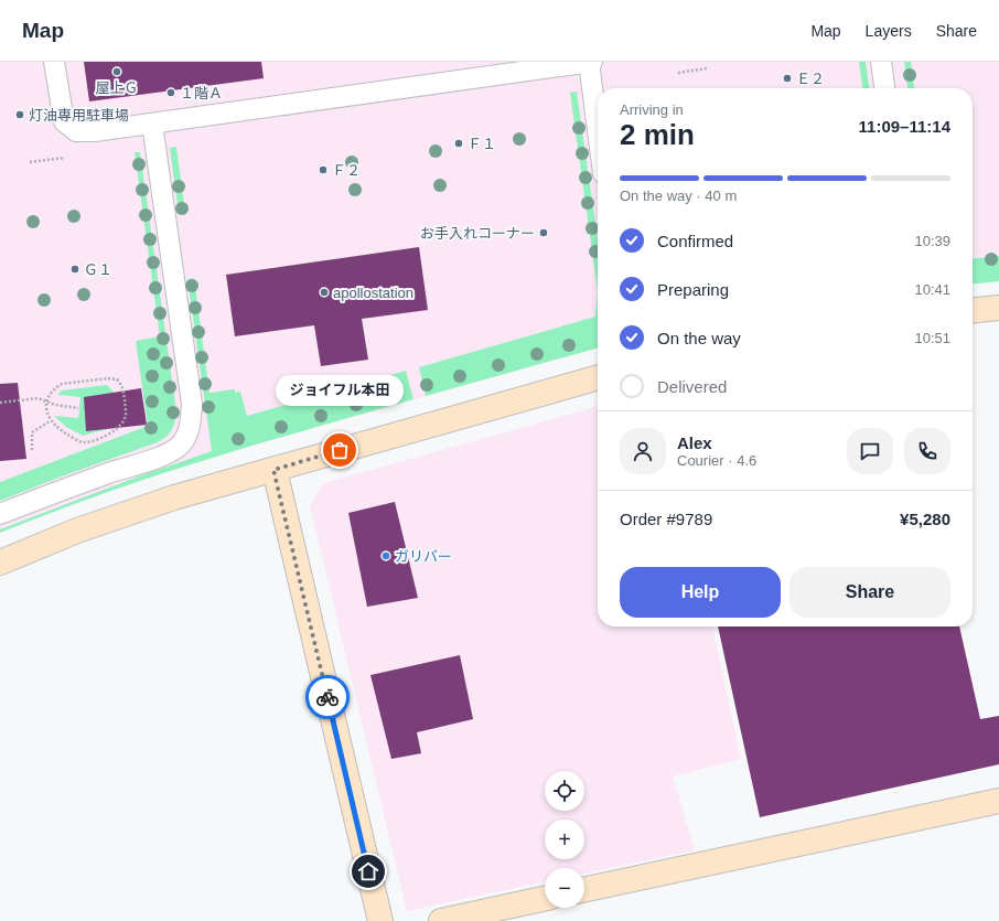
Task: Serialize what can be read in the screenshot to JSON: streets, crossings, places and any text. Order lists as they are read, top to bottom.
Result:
{
  "places": [
    "屋上Ｇ",
    "Ｅ２",
    "１階Ａ",
    "灯油専用駐車場",
    "Ｆ１",
    "Ｆ２",
    "お手入れコーナー",
    "Ｇ１",
    "apollostation",
    "ジョイフル本田",
    "ガリバー"
  ],
  "page": {
    "header": "Map",
    "nav": ["Map", "Layers", "Share"],
    "heading": ["2 min", "Arriving in", "11:09–11:14"],
    "panel": [
      "Alex",
      "Courier · 4.6",
      "Order #9789",
      "¥5,280"
    ],
    "bar": "On the way · 40 m",
    "list": [
      ["Confirmed", "10:39"],
      ["Preparing", "10:41"],
      ["On the way", "10:51"],
      "Delivered"
    ],
    "bubble": "ジョイフル本田",
    "buttons": ["Help", "Share"],
    "map_buttons": ["+", "−"]
  }
}
